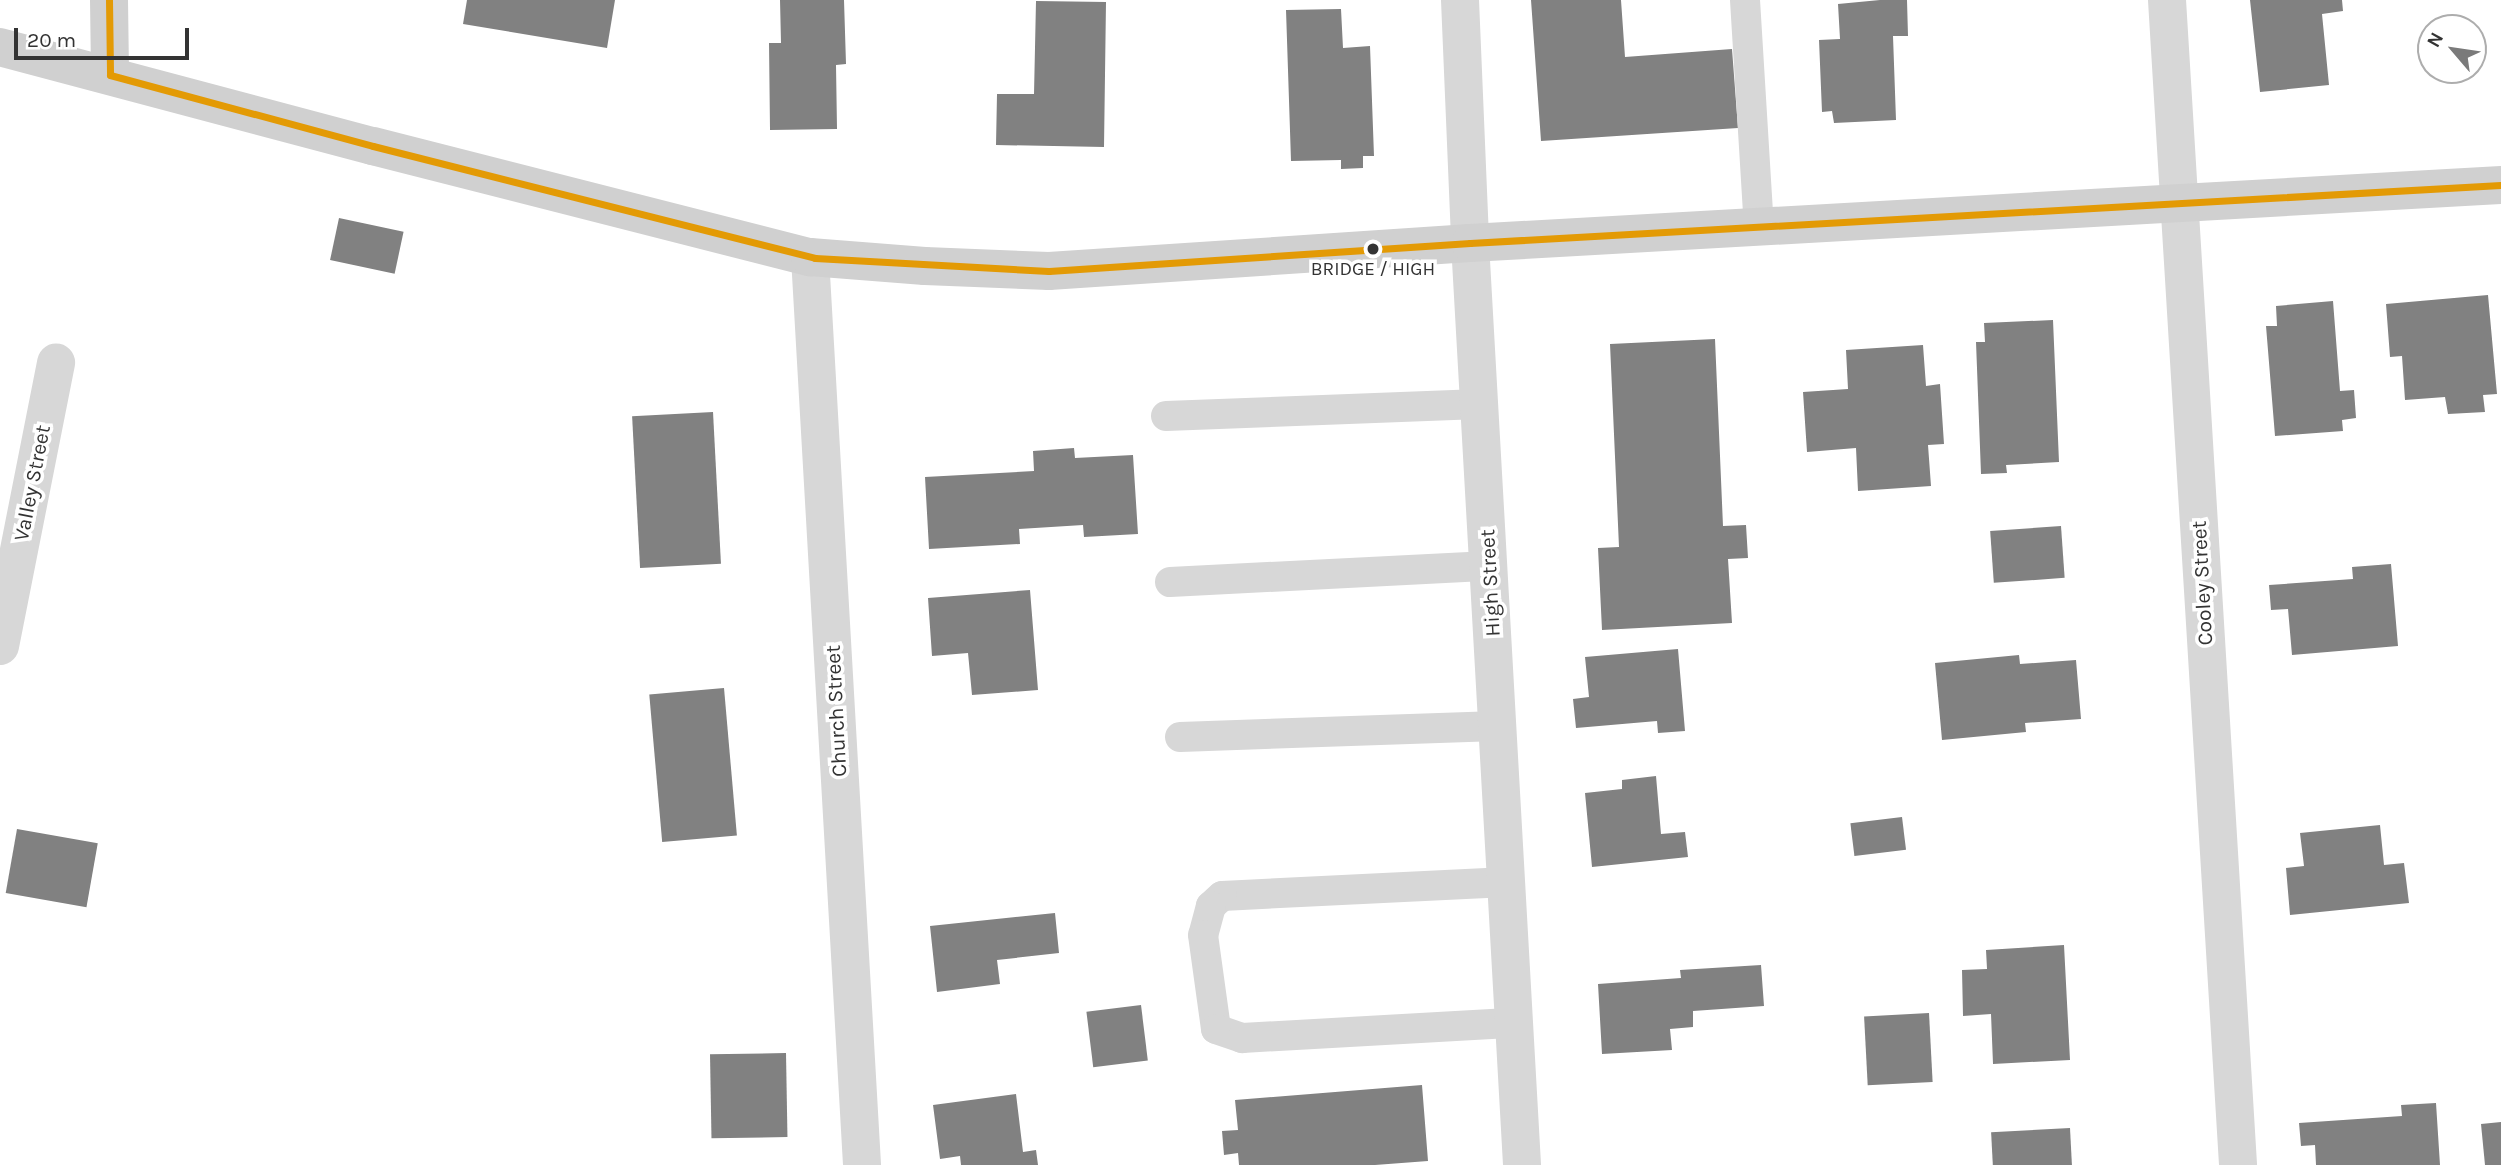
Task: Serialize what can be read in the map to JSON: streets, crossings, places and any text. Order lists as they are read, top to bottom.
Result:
{
  "streets": {
    "street": [
      "Valley Street",
      "High Street",
      "Cooley Street",
      "Church Street"
    ]
  },
  "places": ["BRIDGE / HIGH"],
  "scale_bar": "20 m",
  "north": "top left"
}
